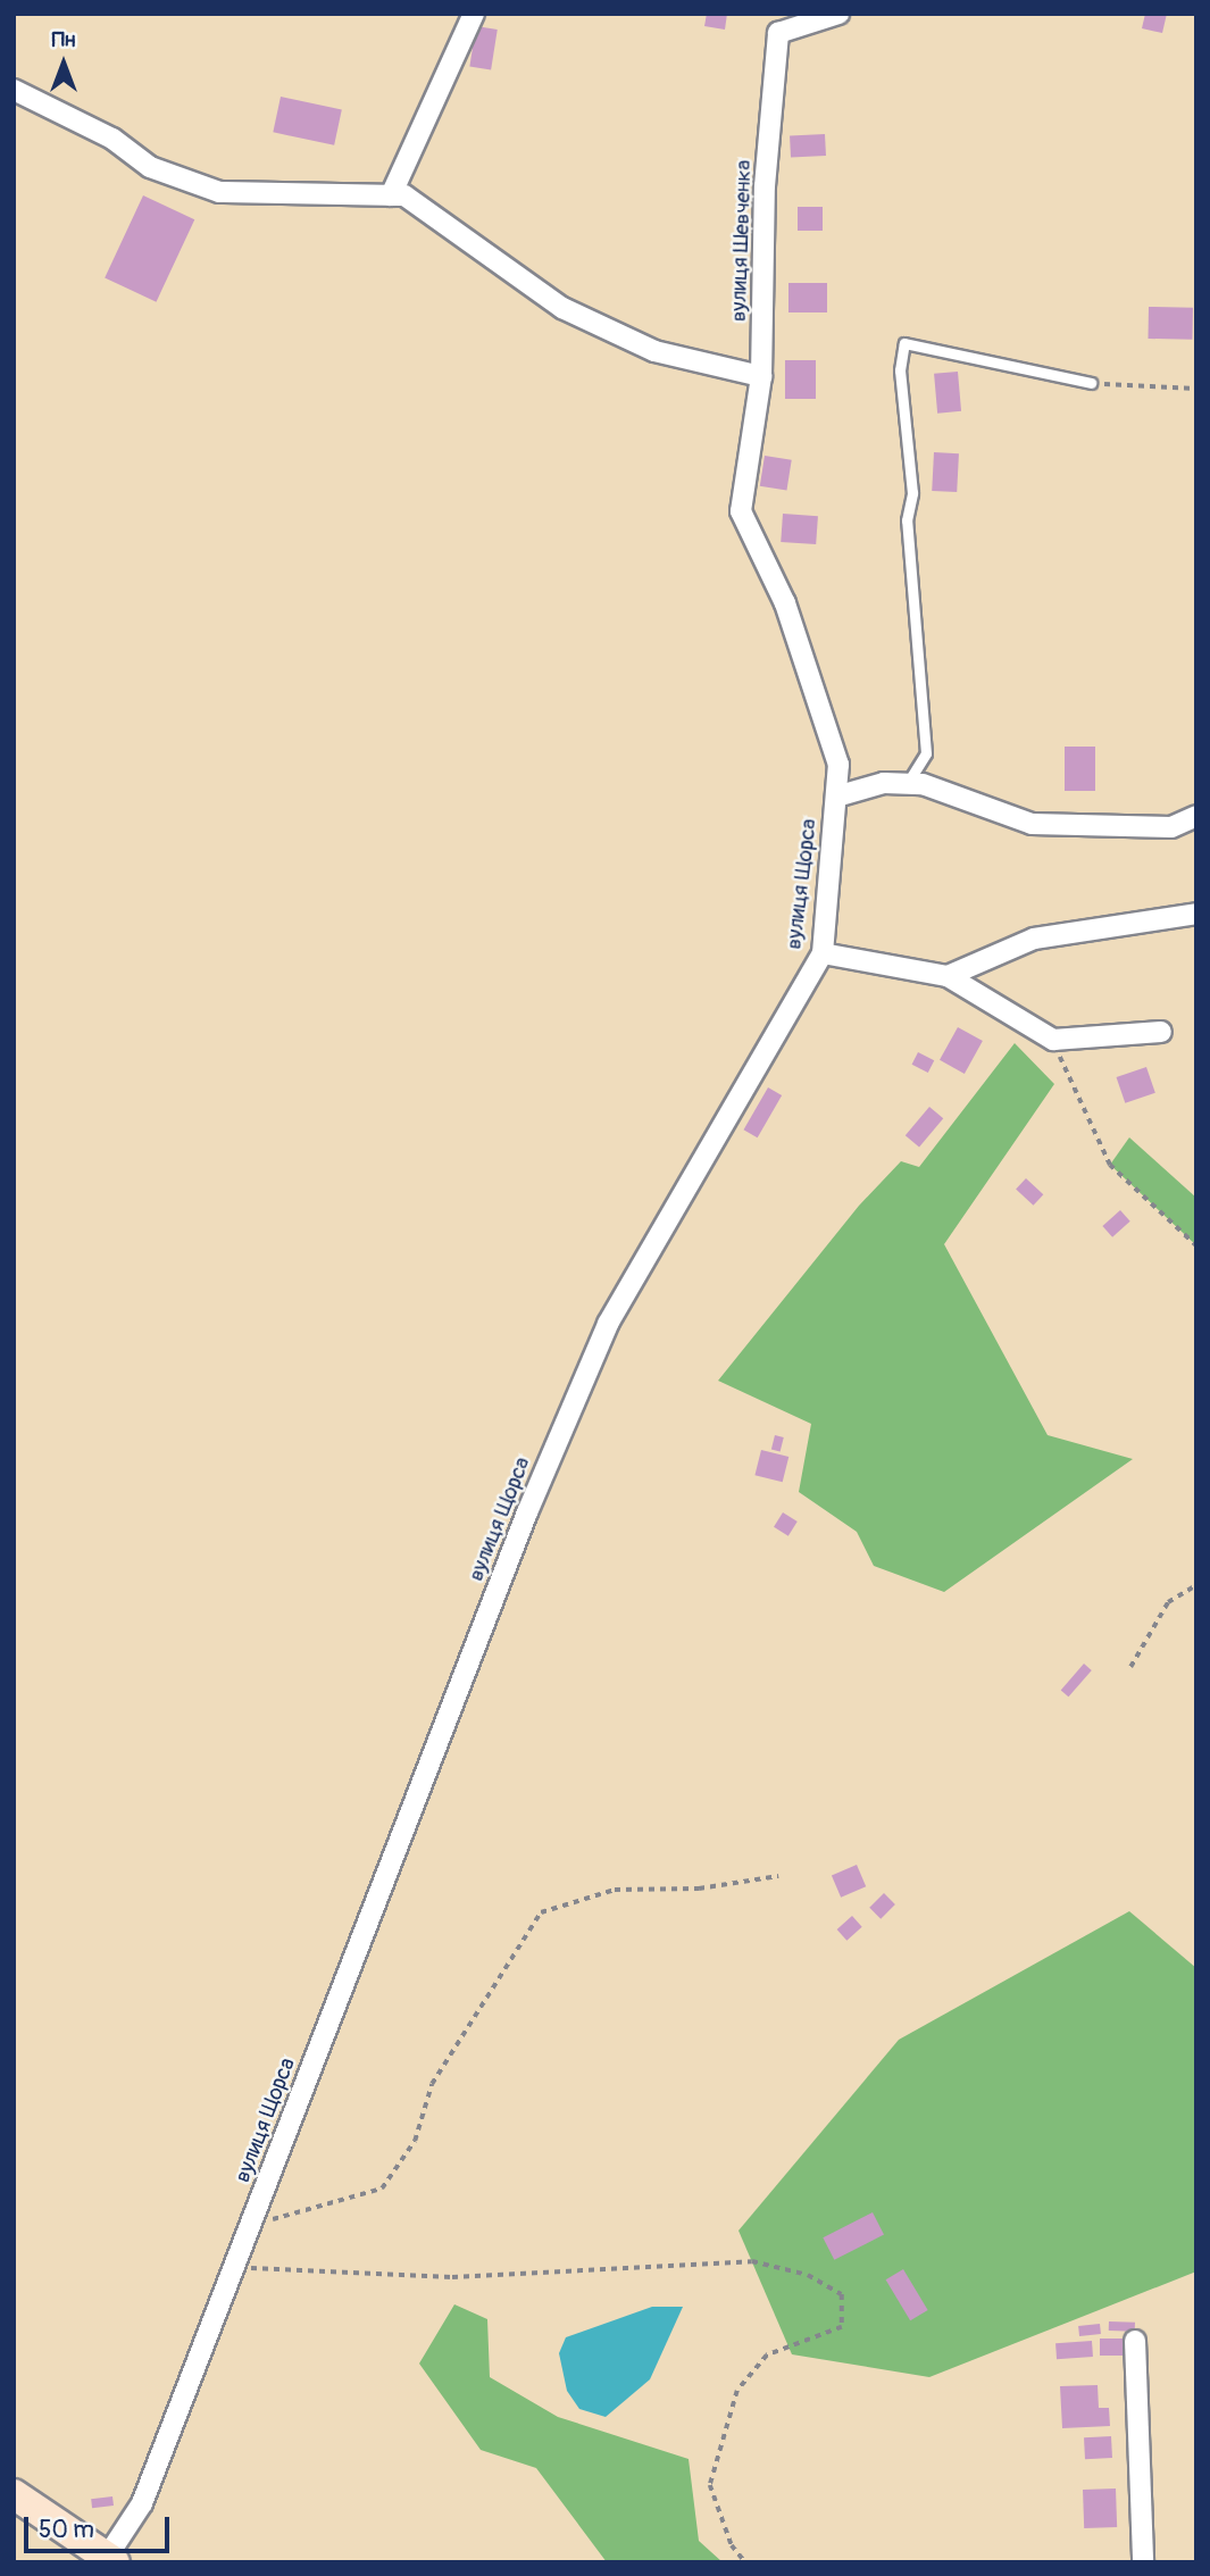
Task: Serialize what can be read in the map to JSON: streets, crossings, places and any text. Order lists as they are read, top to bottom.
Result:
{
  "streets": {
    "street": ["вулиця Шевченка", "вулиця Щорса"]
  },
  "crossings": [
    ["вулиця Шевченка", "вулиця Щорса"]
  ],
  "scale_bar": "50 m",
  "north": "top"
}
